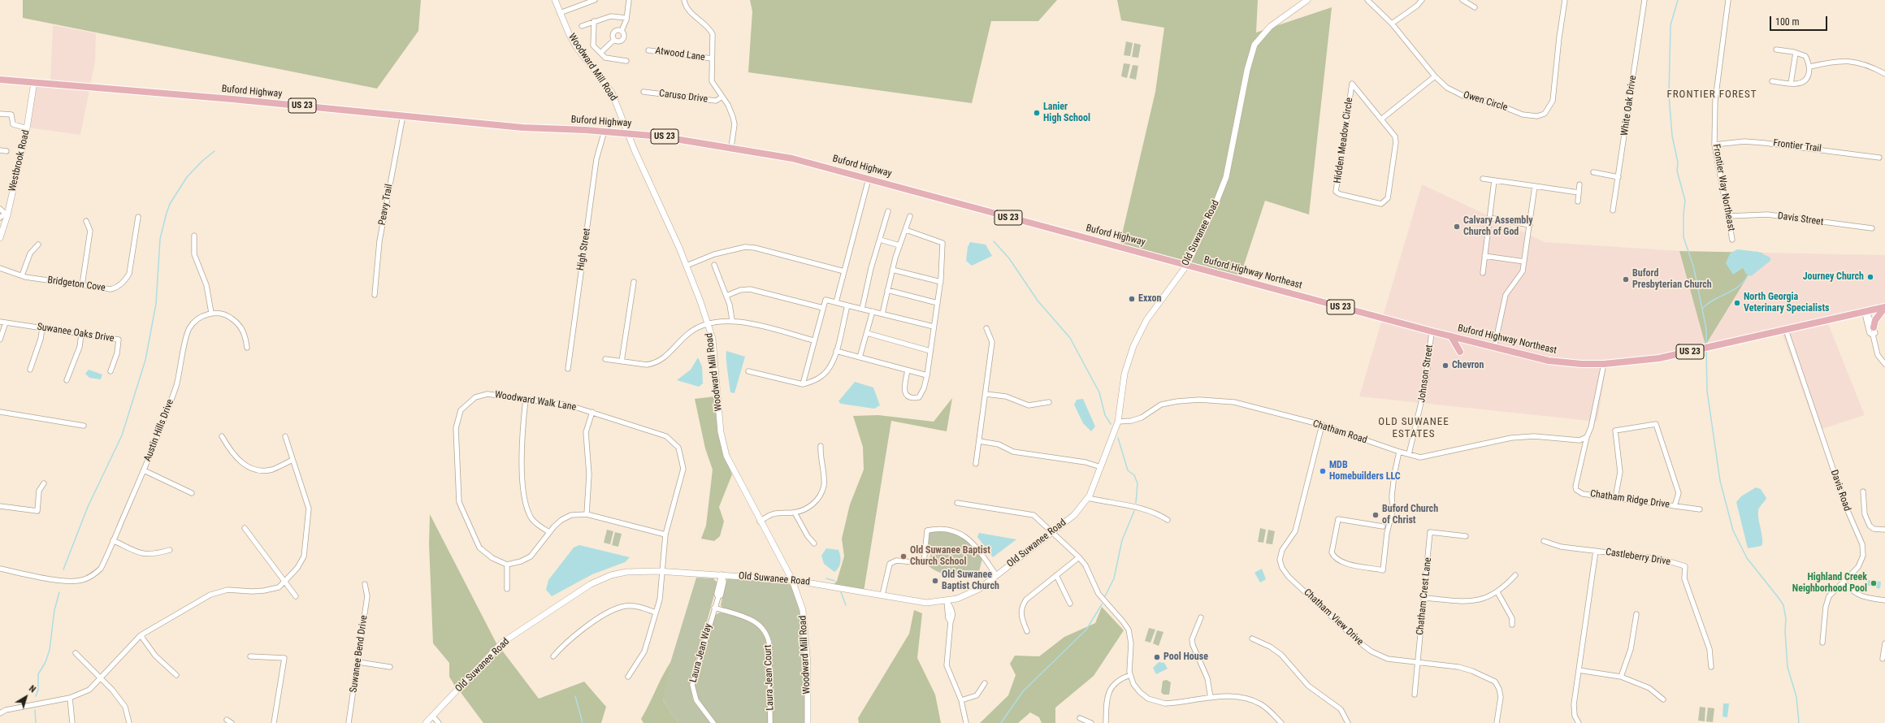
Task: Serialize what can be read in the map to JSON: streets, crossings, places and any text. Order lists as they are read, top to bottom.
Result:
{
  "streets": {
    "main road": ["Buford Highway", "US 23", "Buford Highway Northeast"],
    "street": [
      "Atwood Lane",
      "Woodward Mill Road",
      "Caruso Drive",
      "Owen Circle",
      "White Oak Drive",
      "Hidden Meadow Circle",
      "Frontier Trail",
      "Westbrook Road",
      "Frontier Way Northeast",
      "Peavy Trail",
      "Davis Street",
      "Old Suwanee Road",
      "High Street",
      "Bridgeton Cove",
      "Suwanee Oaks Drive",
      "Johnson Street",
      "Woodward Walk Lane",
      "Austin Hills Drive",
      "Chatham Road",
      "Davis Road",
      "Chatham Ridge Drive",
      "Castleberry Drive",
      "Chatham Crest Lane",
      "Chatham View Drive",
      "Laura Jean Way",
      "Suwanee Bend Drive",
      "Laura Jean Court"
    ]
  },
  "crossings": [
    ["Woodward Mill Road", "Buford Highway"],
    ["Woodward Mill Road", "Old Suwanee Road"],
    ["Buford Highway", "Westbrook Road"],
    ["Buford Highway", "Peavy Trail"],
    ["Buford Highway", "Old Suwanee Road"],
    ["Buford Highway", "High Street"],
    ["Buford Highway", "Buford Highway Northeast"],
    ["Frontier Trail", "Frontier Way Northeast"],
    ["Frontier Way Northeast", "Davis Street"],
    ["Old Suwanee Road", "Buford Highway Northeast"],
    ["Old Suwanee Road", "Woodward Walk Lane"],
    ["Old Suwanee Road", "Chatham Road"],
    ["Old Suwanee Road", "Laura Jean Way"],
    ["Buford Highway Northeast", "Johnson Street"],
    ["Buford Highway Northeast", "Davis Road"],
    ["Johnson Street", "Chatham Road"],
    ["Chatham Road", "Chatham Ridge Drive"],
    ["Chatham Road", "Chatham View Drive"],
    ["Chatham Crest Lane", "Chatham View Drive"],
    ["Laura Jean Way", "Laura Jean Court"]
  ],
  "districts": ["FRONTIER FOREST", "OLD SUWANEE ESTATES"],
  "places": [
    "Lanier High School",
    "Calvary Assembly Church of God",
    "Journey Church",
    "Buford Presbyterian Church",
    "Exxon",
    "North Georgia Veterinary Specialists",
    "Chevron",
    "MDB Homebuilders LLC",
    "Buford Church of Christ",
    "Old Suwanee Baptist Church School",
    "Old Suwanee Baptist Church",
    "Highland Creek Neighborhood Pool",
    "Pool House"
  ],
  "scale_bar": "100 m",
  "north": "top right"
}
